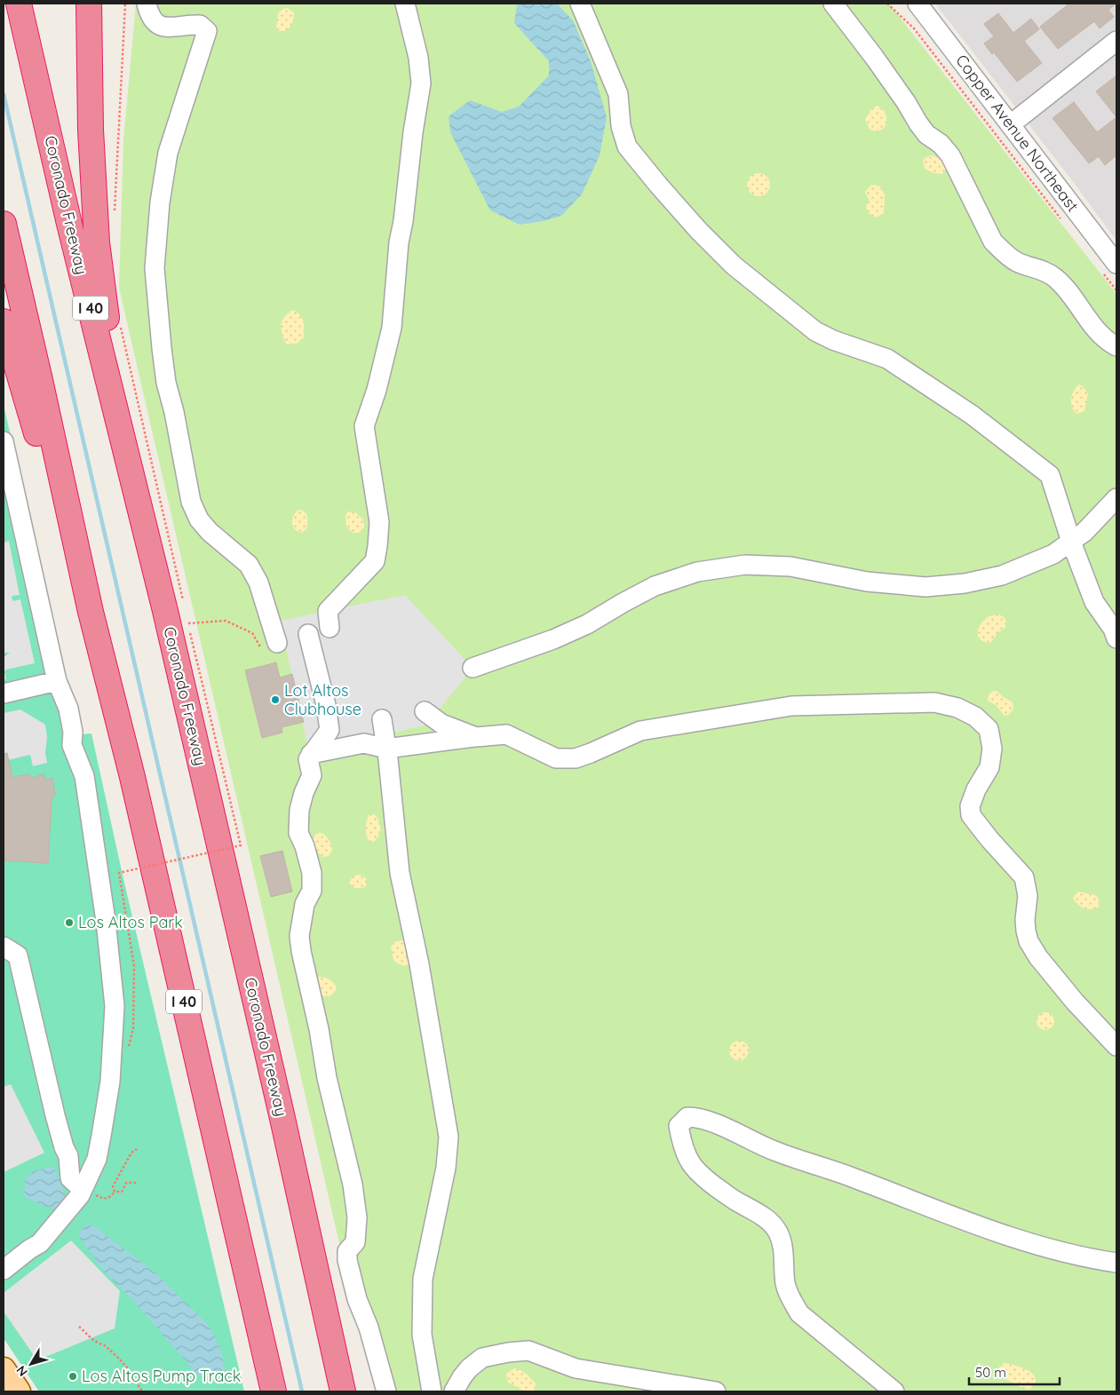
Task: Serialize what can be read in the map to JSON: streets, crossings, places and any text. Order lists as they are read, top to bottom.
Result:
{
  "streets": {
    "highway": ["Coronado Freeway", "I 40"],
    "street": ["Copper Avenue Northeast"]
  },
  "places": ["Lot Altos Clubhouse", "Los Altos Park", "Los Altos Pump Track"],
  "scale_bar": "50 m",
  "north": "bottom left"
}
